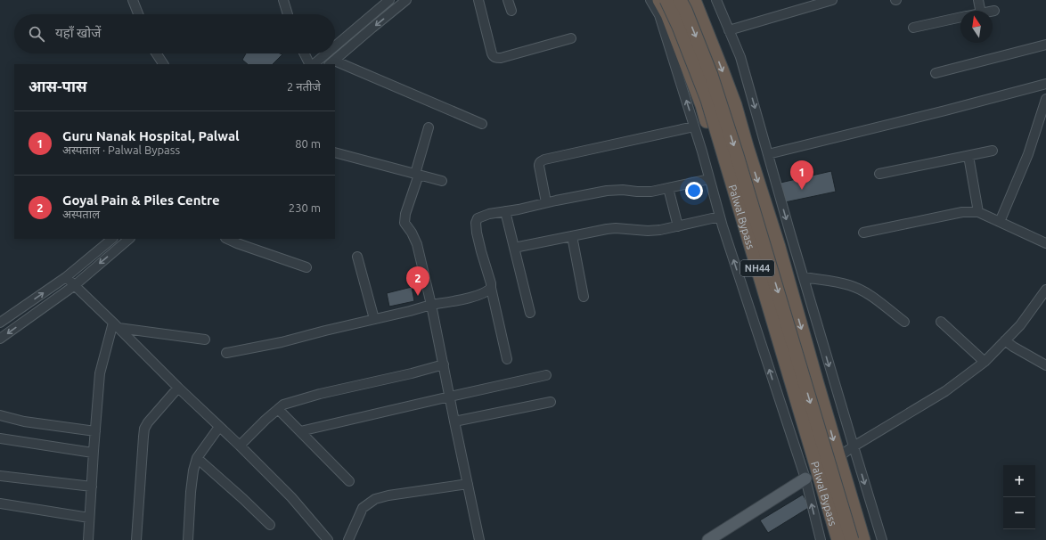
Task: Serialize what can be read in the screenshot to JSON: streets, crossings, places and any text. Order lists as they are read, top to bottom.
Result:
{
  "streets": {
    "highway": ["Palwal Bypass", "NH44"]
  },
  "north": "top",
  "page": {
    "search": "यहाँ खोजें",
    "heading": ["आस-पास", "2 नतीजे"],
    "list": [
      {
        "mark": "1",
        "name": "Guru Nanak Hospital, Palwal",
        "note": "अस्पताल · Palwal Bypass",
        "value": "80 m"
      },
      {
        "mark": "2",
        "name": "Goyal Pain & Piles Centre",
        "note": "अस्पताल",
        "value": "230 m"
      }
    ],
    "pins": ["1", "2"],
    "map_buttons": ["+", "−"]
  }
}
